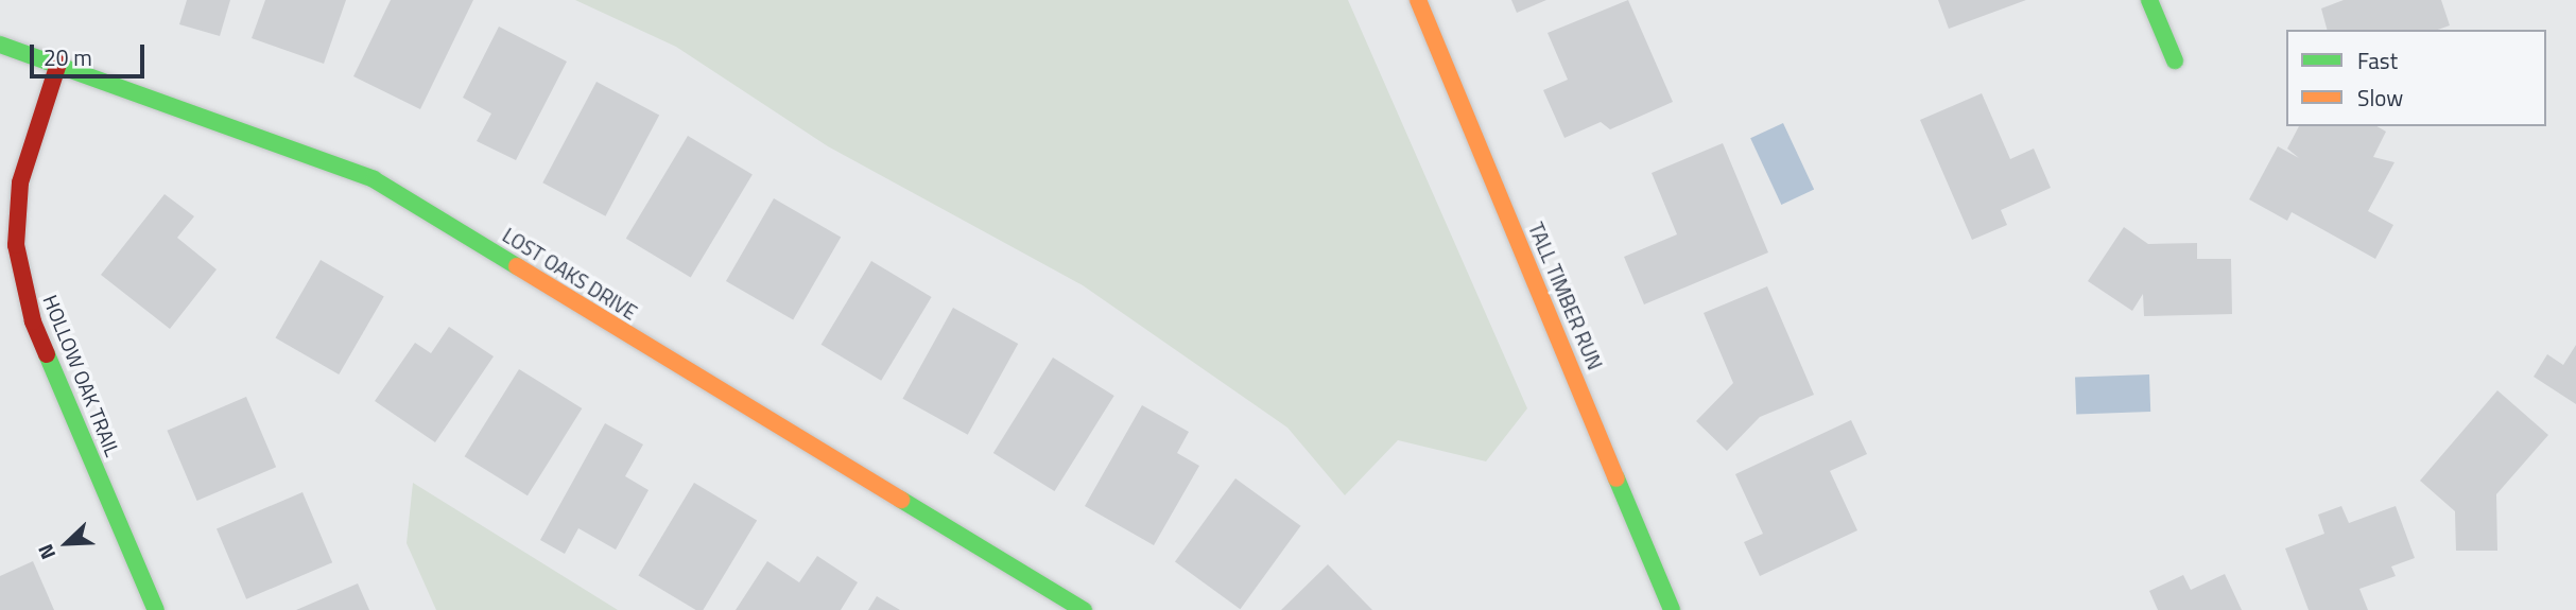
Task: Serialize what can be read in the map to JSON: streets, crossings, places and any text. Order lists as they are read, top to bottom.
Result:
{
  "streets": {
    "street": ["LOST OAKS DRIVE", "TALL TIMBER RUN", "HOLLOW OAK TRAIL"]
  },
  "crossings": [
    ["LOST OAKS DRIVE", "HOLLOW OAK TRAIL"]
  ],
  "legend": ["Fast", "Slow"],
  "scale_bar": "20 m",
  "north": "bottom left"
}
